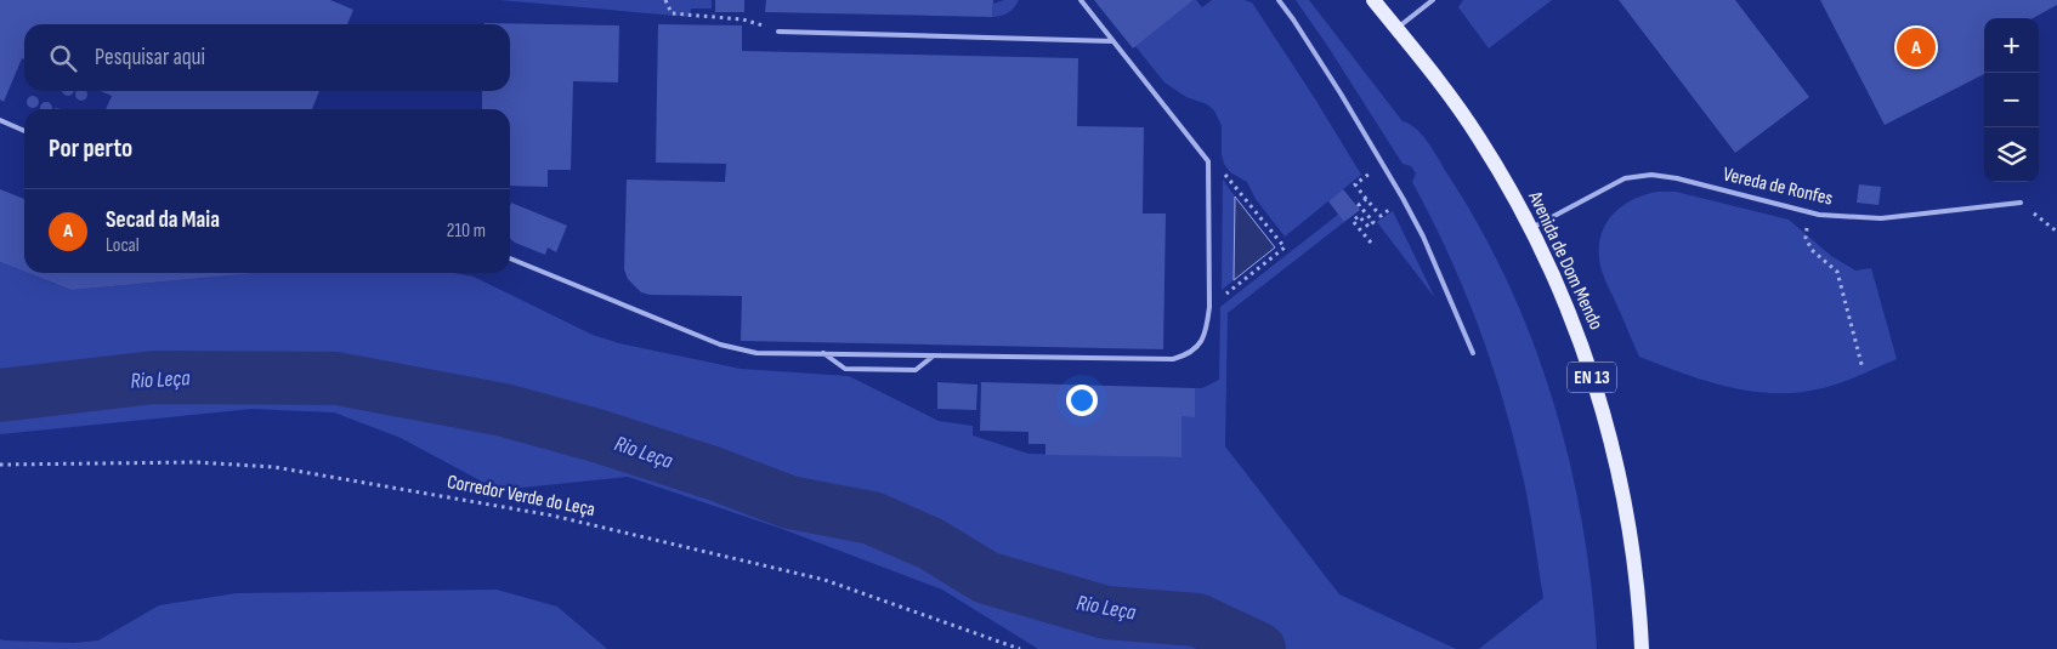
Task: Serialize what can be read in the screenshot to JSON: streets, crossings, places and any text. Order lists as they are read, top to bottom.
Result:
{
  "streets": {
    "main road": ["Avenida de Dom Mendo", "EN 13"],
    "lane": ["Vereda de Ronfes"],
    "path": ["Corredor Verde do Leça"]
  },
  "crossings": [
    ["Vereda de Ronfes", "Avenida de Dom Mendo"]
  ],
  "water": ["Rio Leça"],
  "page": {
    "map_buttons": ["+", "−"],
    "search": "Pesquisar aqui",
    "pins": "A",
    "heading": "Por perto",
    "list": [
      {
        "mark": "A",
        "name": "Secad da Maia",
        "note": "Local",
        "value": "210 m"
      }
    ]
  }
}
